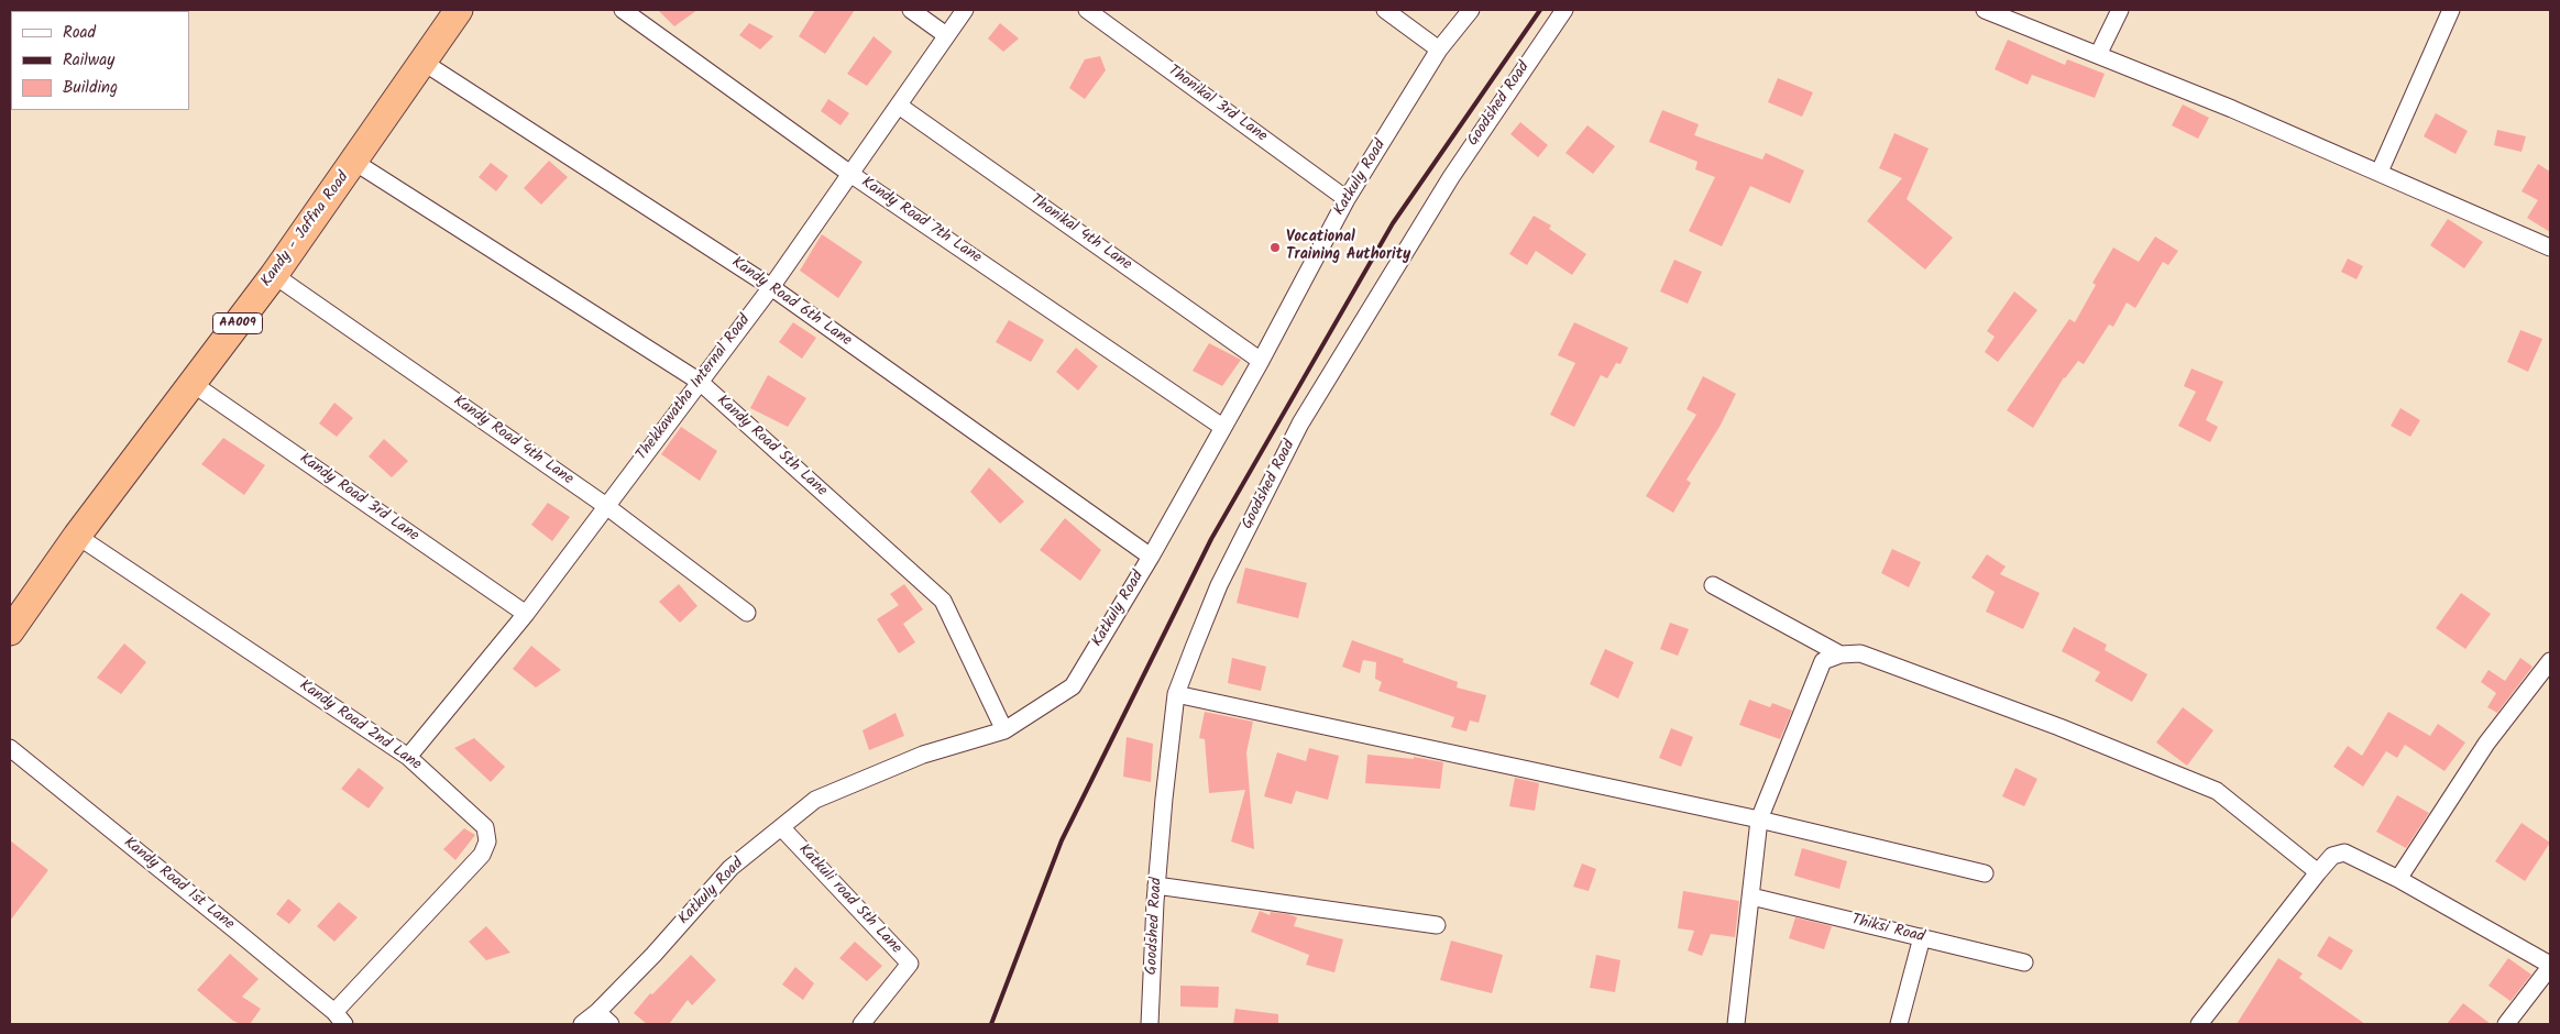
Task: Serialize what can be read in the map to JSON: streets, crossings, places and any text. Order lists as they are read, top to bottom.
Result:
{
  "streets": {
    "highway": ["Kandy - Jaffna Road", "AA009"],
    "street": [
      "Thonikal 3rd Lane",
      "Goodshed Road",
      "Katkuly Road",
      "Kandy Road 7th Lane",
      "Thonikal 4th Lane",
      "Kandy Road 6th Lane",
      "Thekkawatha Internal Road",
      "Kandy Road 4th Lane",
      "Kandy Road 5th Lane",
      "Kandy Road 3rd Lane",
      "Kandy Road 2nd Lane",
      "Kandy Road 1st Lane",
      "Katkuli road 5th Lane",
      "Thiksi Road"
    ]
  },
  "crossings": [
    ["Thonikal 3rd Lane", "Katkuly Road"],
    ["Katkuly Road", "Kandy Road 7th Lane"],
    ["Katkuly Road", "Thonikal 4th Lane"],
    ["Katkuly Road", "Kandy Road 6th Lane"],
    ["Katkuly Road", "Kandy Road 5th Lane"],
    ["Katkuly Road", "Katkuli road 5th Lane"],
    ["Kandy Road 7th Lane", "Thekkawatha Internal Road"],
    ["Kandy - Jaffna Road", "Kandy Road 6th Lane"],
    ["Kandy - Jaffna Road", "Kandy Road 4th Lane"],
    ["Kandy - Jaffna Road", "Kandy Road 5th Lane"],
    ["Kandy - Jaffna Road", "Kandy Road 3rd Lane"],
    ["Kandy - Jaffna Road", "Kandy Road 2nd Lane"],
    ["Thonikal 4th Lane", "Thekkawatha Internal Road"],
    ["Kandy Road 6th Lane", "Thekkawatha Internal Road"],
    ["Thekkawatha Internal Road", "Kandy Road 4th Lane"],
    ["Thekkawatha Internal Road", "Kandy Road 5th Lane"],
    ["Thekkawatha Internal Road", "Kandy Road 3rd Lane"],
    ["Thekkawatha Internal Road", "Kandy Road 2nd Lane"],
    ["Kandy Road 2nd Lane", "Kandy Road 1st Lane"]
  ],
  "places": ["Vocational Training Authority"],
  "legend": ["Road", "Railway", "Building"]
}
